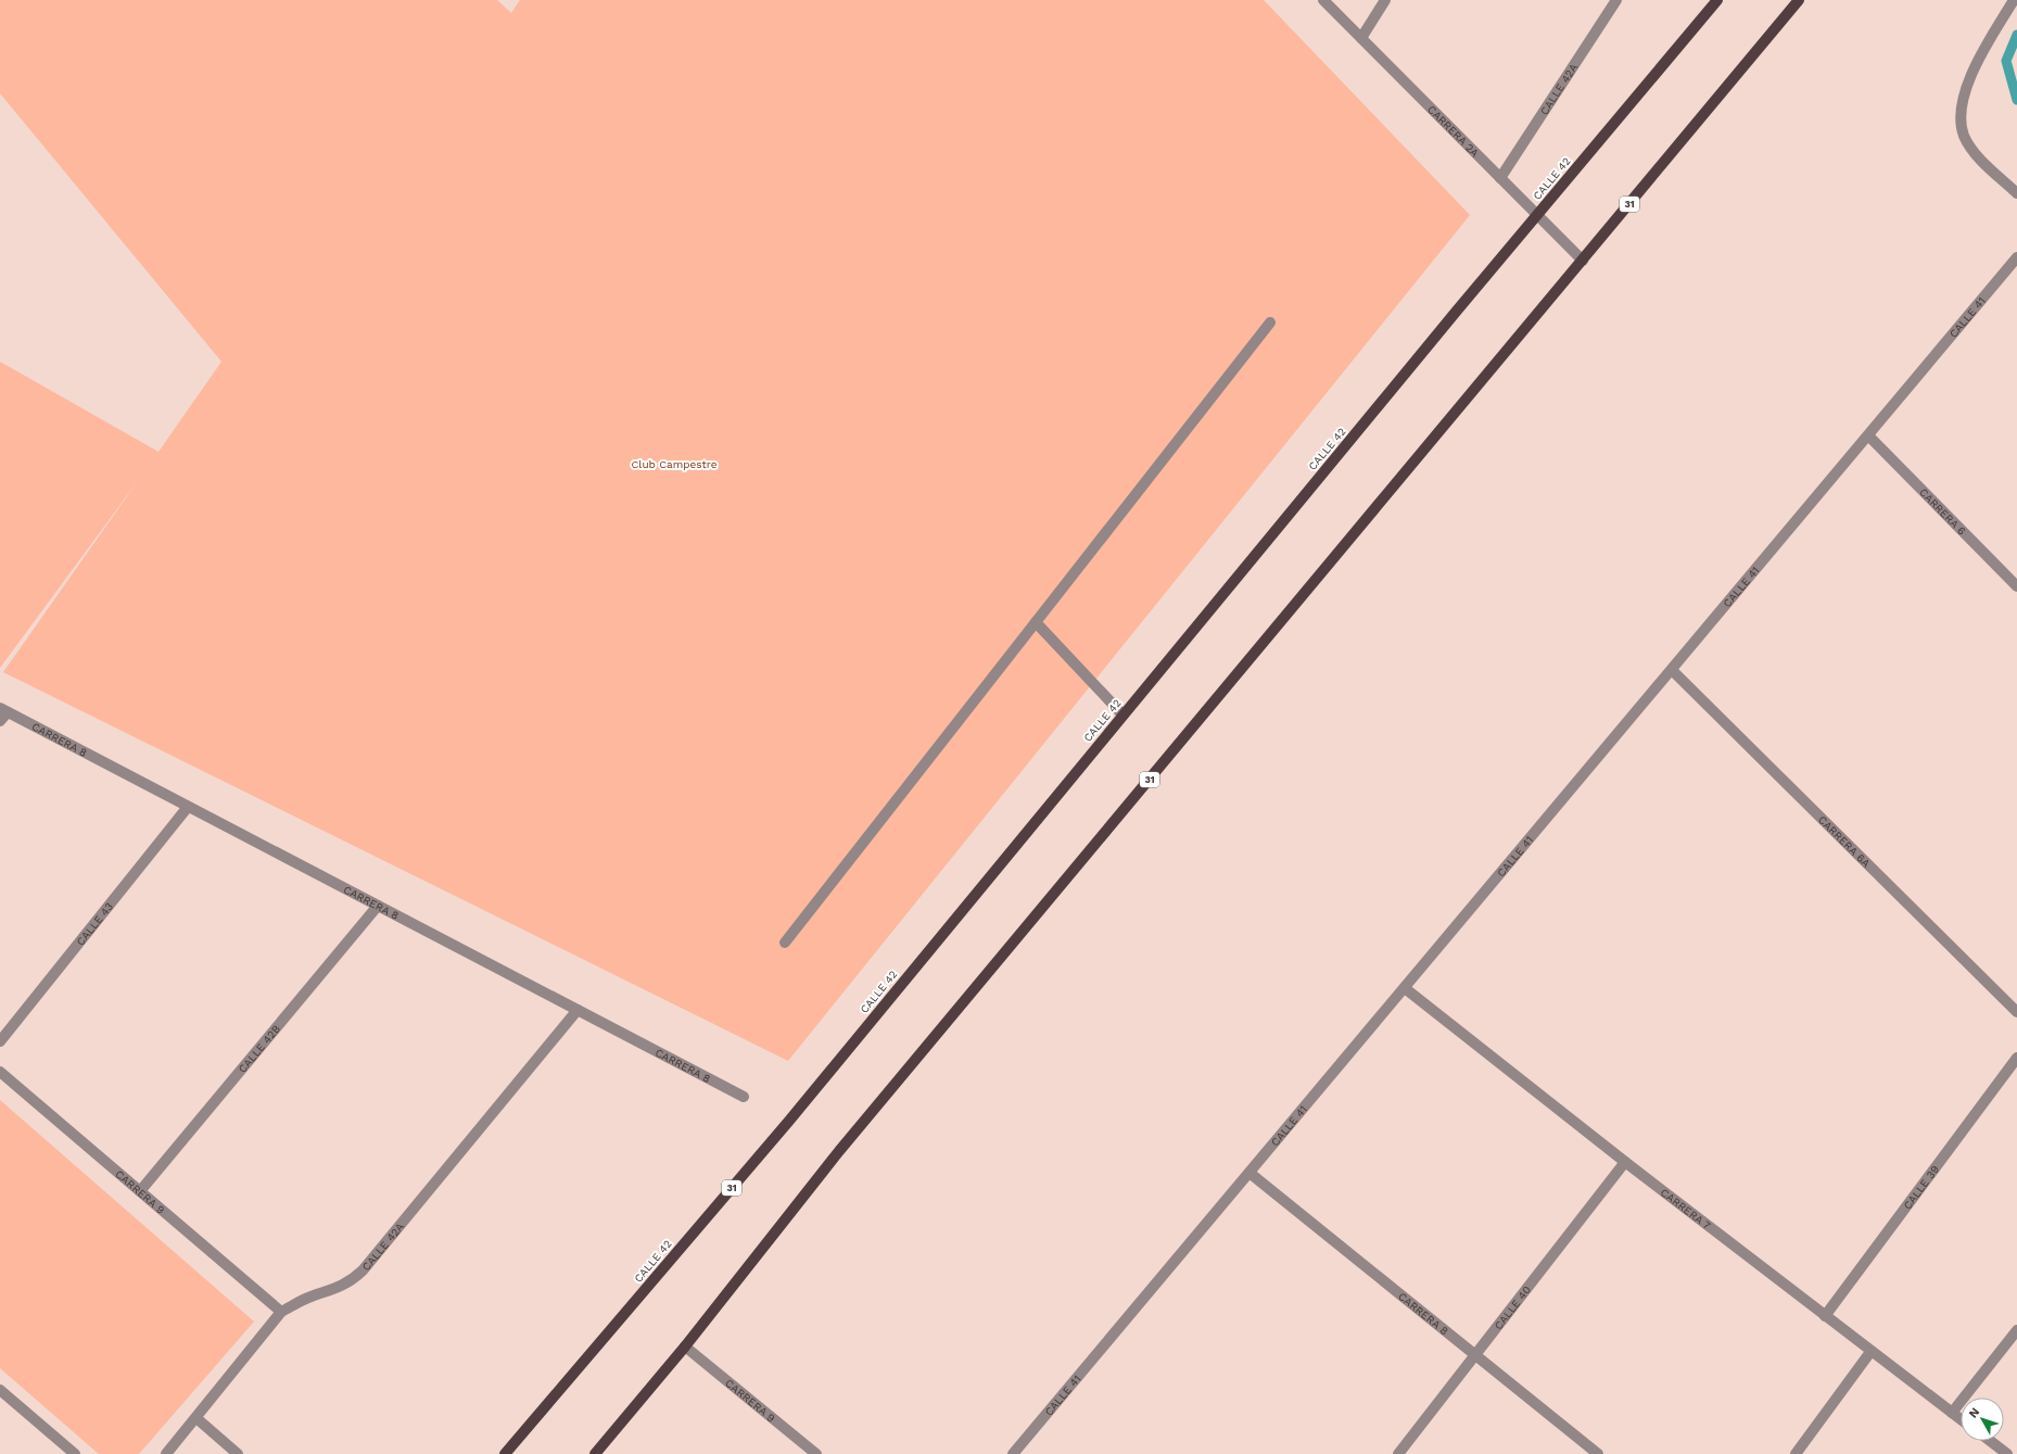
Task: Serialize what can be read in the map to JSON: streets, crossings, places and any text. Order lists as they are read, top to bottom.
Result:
{
  "streets": {
    "main road": ["CALLE 42", "31"],
    "street": [
      "CALLE 42A",
      "CARRERA 2A",
      "CALLE 41",
      "CARRERA 6",
      "CARRERA 8",
      "CARRERA 6A",
      "CALLE 43",
      "CALLE 42B",
      "CALLE 39",
      "CARRERA 9",
      "CARRERA 7",
      "CALLE 40"
    ]
  },
  "crossings": [
    ["CALLE 42A", "CARRERA 2A"],
    ["CALLE 42A", "CARRERA 8"],
    ["CALLE 42A", "CARRERA 9"],
    ["CARRERA 2A", "CALLE 42"],
    ["CARRERA 2A", "31"],
    ["31", "CARRERA 9"],
    ["CALLE 41", "CARRERA 6"],
    ["CALLE 41", "CARRERA 8"],
    ["CALLE 41", "CARRERA 6A"],
    ["CALLE 41", "CARRERA 7"],
    ["CARRERA 8", "CALLE 43"],
    ["CARRERA 8", "CALLE 42B"],
    ["CARRERA 8", "CALLE 40"],
    ["CALLE 42B", "CARRERA 9"],
    ["CALLE 39", "CARRERA 7"],
    ["CARRERA 7", "CALLE 40"]
  ],
  "parks": ["Club Campestre"],
  "north": "top left"
}
